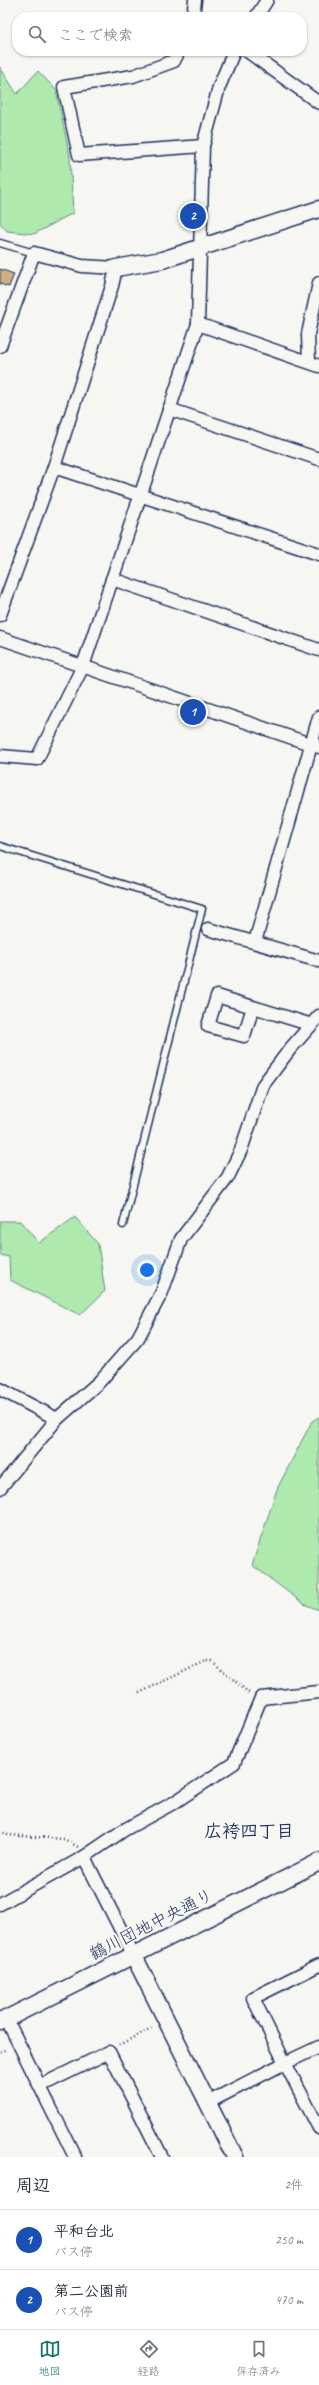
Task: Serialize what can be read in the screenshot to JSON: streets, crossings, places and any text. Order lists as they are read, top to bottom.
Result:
{
  "streets": {
    "street": ["鶴川団地中央通り"]
  },
  "districts": ["広袴四丁目"],
  "page": {
    "search": "ここで検索",
    "pins": ["2", "1"],
    "heading": ["周辺", "2件"],
    "list": [
      {
        "mark": "1",
        "name": "平和台北",
        "note": "バス停",
        "value": "250 m"
      },
      {
        "mark": "2",
        "name": "第二公園前",
        "note": "バス停",
        "value": "470 m"
      }
    ],
    "nav": ["地図", "経路", "保存済み"]
  }
}
